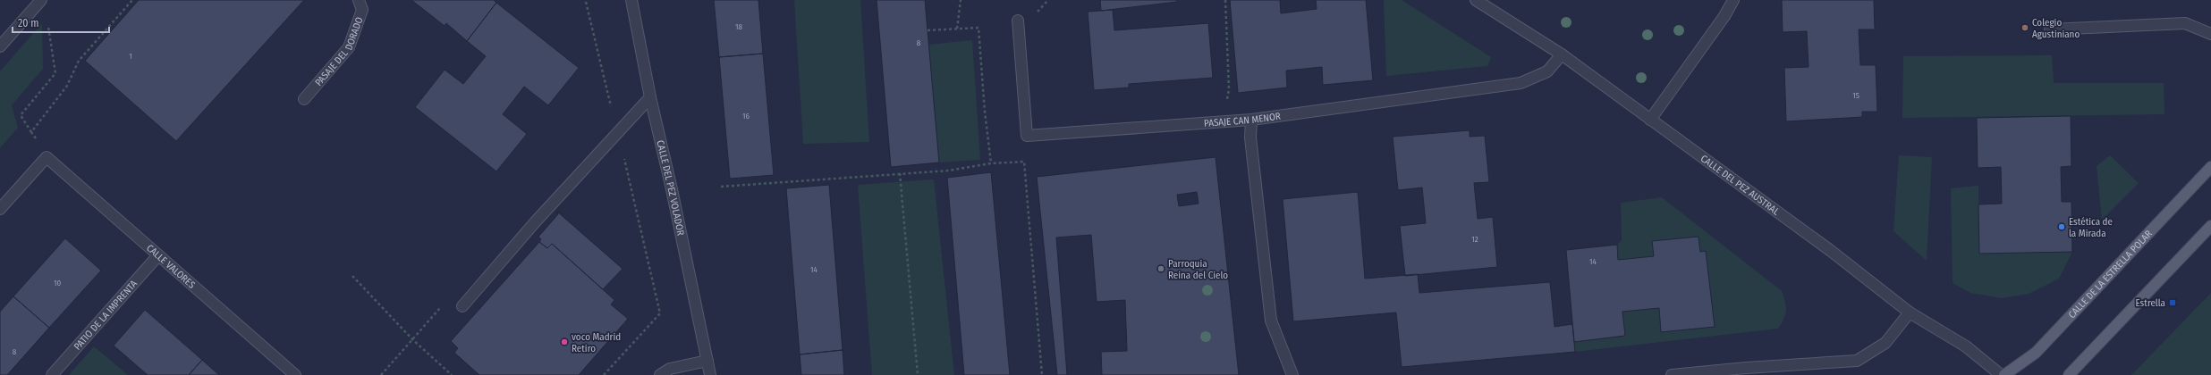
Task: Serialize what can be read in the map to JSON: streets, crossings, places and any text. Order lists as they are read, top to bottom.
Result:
{
  "streets": {
    "main road": ["CALLE DE LA ESTRELLA POLAR"],
    "street": [
      "PASAJE DEL DORADO",
      "PASAJE CAN MENOR",
      "CALLE DEL PEZ AUSTRAL",
      "CALLE DEL PEZ VOLADOR",
      "CALLE VALORES",
      "PATIO DE LA IMPRENTA"
    ]
  },
  "crossings": [
    ["PASAJE CAN MENOR", "CALLE DEL PEZ AUSTRAL"],
    ["CALLE VALORES", "PATIO DE LA IMPRENTA"]
  ],
  "places": {
    "other": [
      "Colegio Agustiniano",
      "Estética de la Mirada",
      "Parroquia Reina del Cielo",
      "voco Madrid Retiro"
    ],
    "transit": ["Estrella"]
  },
  "house_numbers": [
    "18",
    "8",
    "1",
    "15",
    "16",
    "12",
    "14",
    "14",
    "10",
    "8"
  ],
  "scale_bar": "20 m"
}
